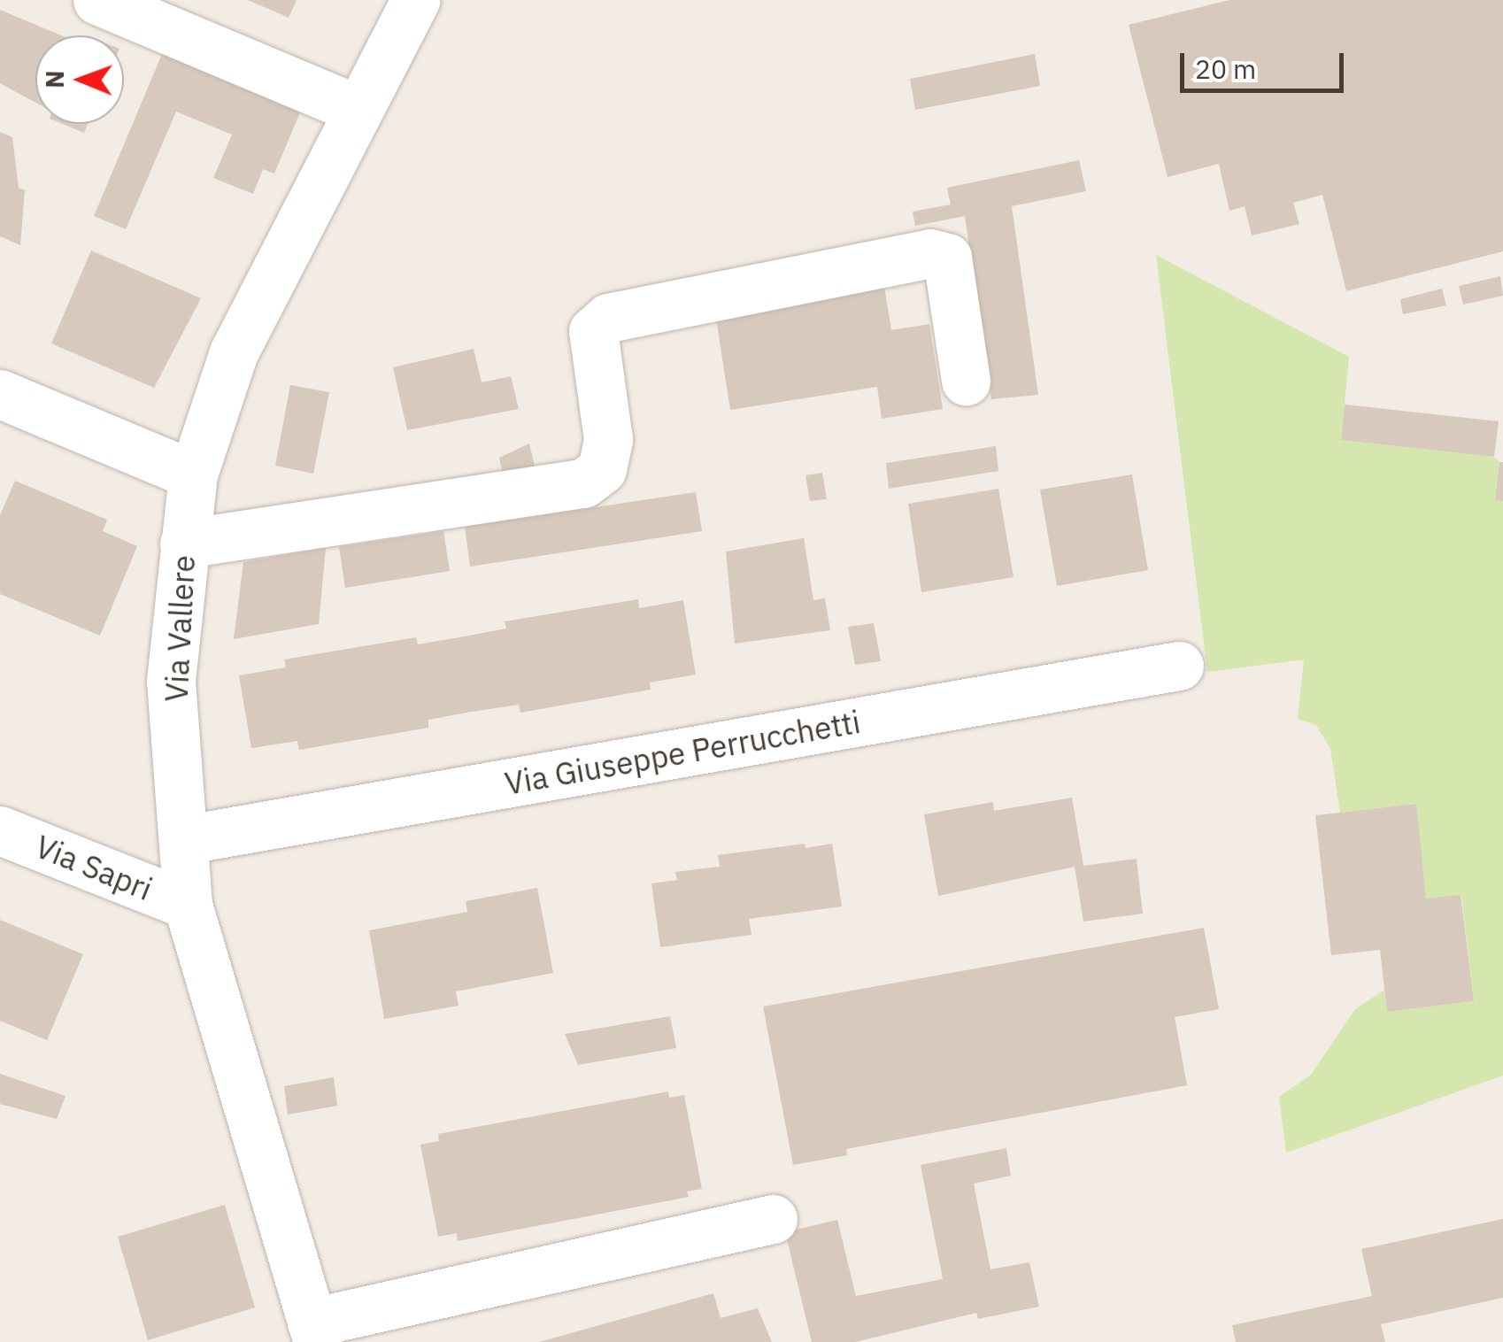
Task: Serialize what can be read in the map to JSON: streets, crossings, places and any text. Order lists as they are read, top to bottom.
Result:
{
  "streets": {
    "street": ["Via Vallere", "Via Giuseppe Perrucchetti", "Via Sapri"]
  },
  "crossings": [
    ["Via Vallere", "Via Giuseppe Perrucchetti"],
    ["Via Vallere", "Via Sapri"]
  ],
  "scale_bar": "20 m",
  "north": "left"
}
